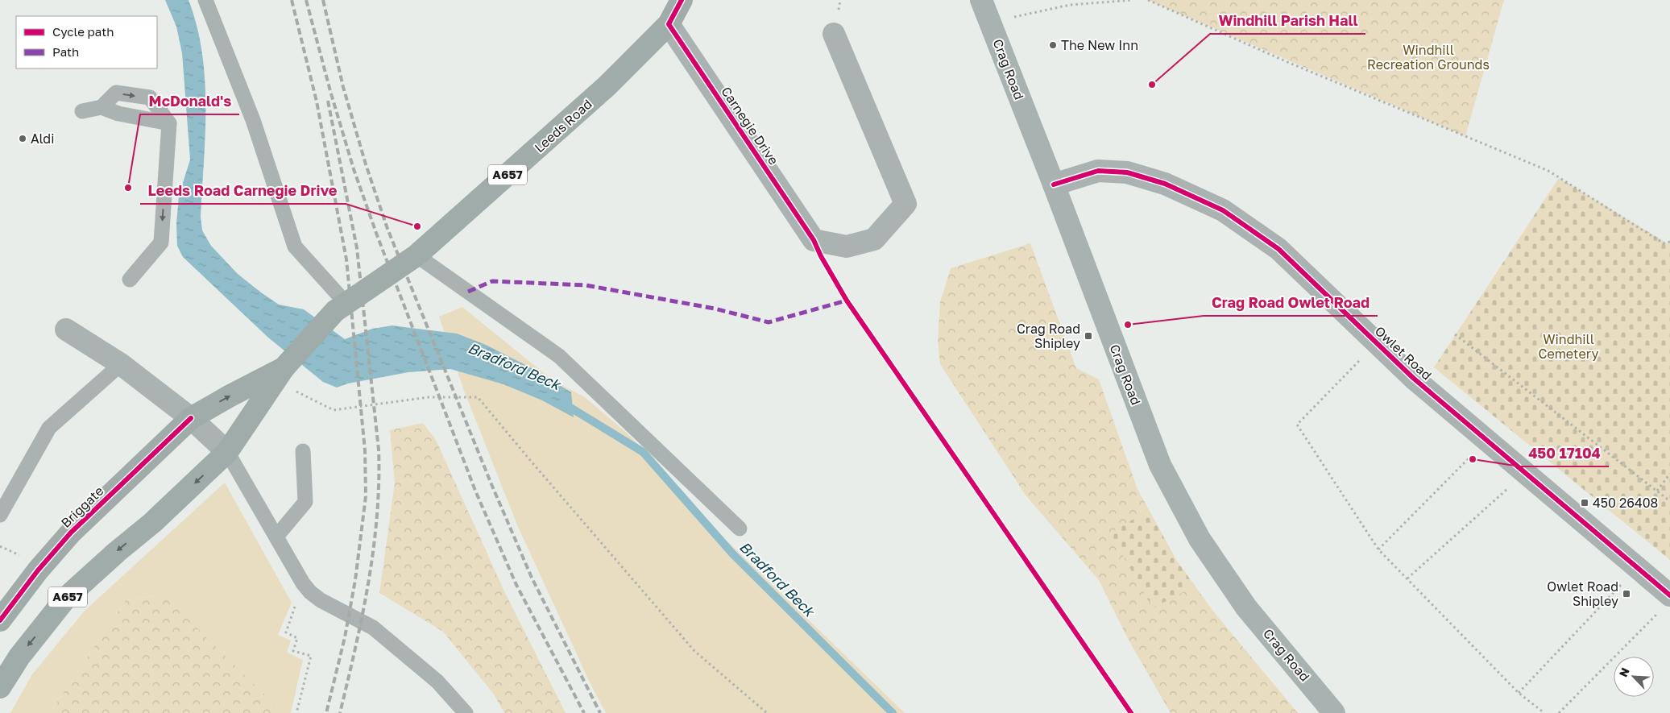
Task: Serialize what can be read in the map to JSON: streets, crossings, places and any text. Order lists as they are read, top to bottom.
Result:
{
  "streets": {
    "main road": [
      "Crag Road",
      "Leeds Road",
      "A657",
      "Briggate"
    ],
    "street": ["Carnegie Drive", "Owlet Road"]
  },
  "crossings": [
    ["Crag Road", "Owlet Road"],
    ["Leeds Road", "Carnegie Drive"],
    ["Leeds Road", "Briggate"]
  ],
  "water": ["Bradford Beck"],
  "parks": ["Windhill Recreation Grounds", "Windhill Cemetery"],
  "places": {
    "other": [
      "The New Inn",
      "Windhill Parish Hall",
      "Aldi",
      "McDonald's",
      "Leeds Road Carnegie Drive",
      "Crag Road Owlet Road",
      "450 17104"
    ],
    "transit": ["Crag Road Shipley", "450 26408", "Owlet Road Shipley"]
  },
  "legend": ["Cycle path", "Path"],
  "north": "top left"
}
